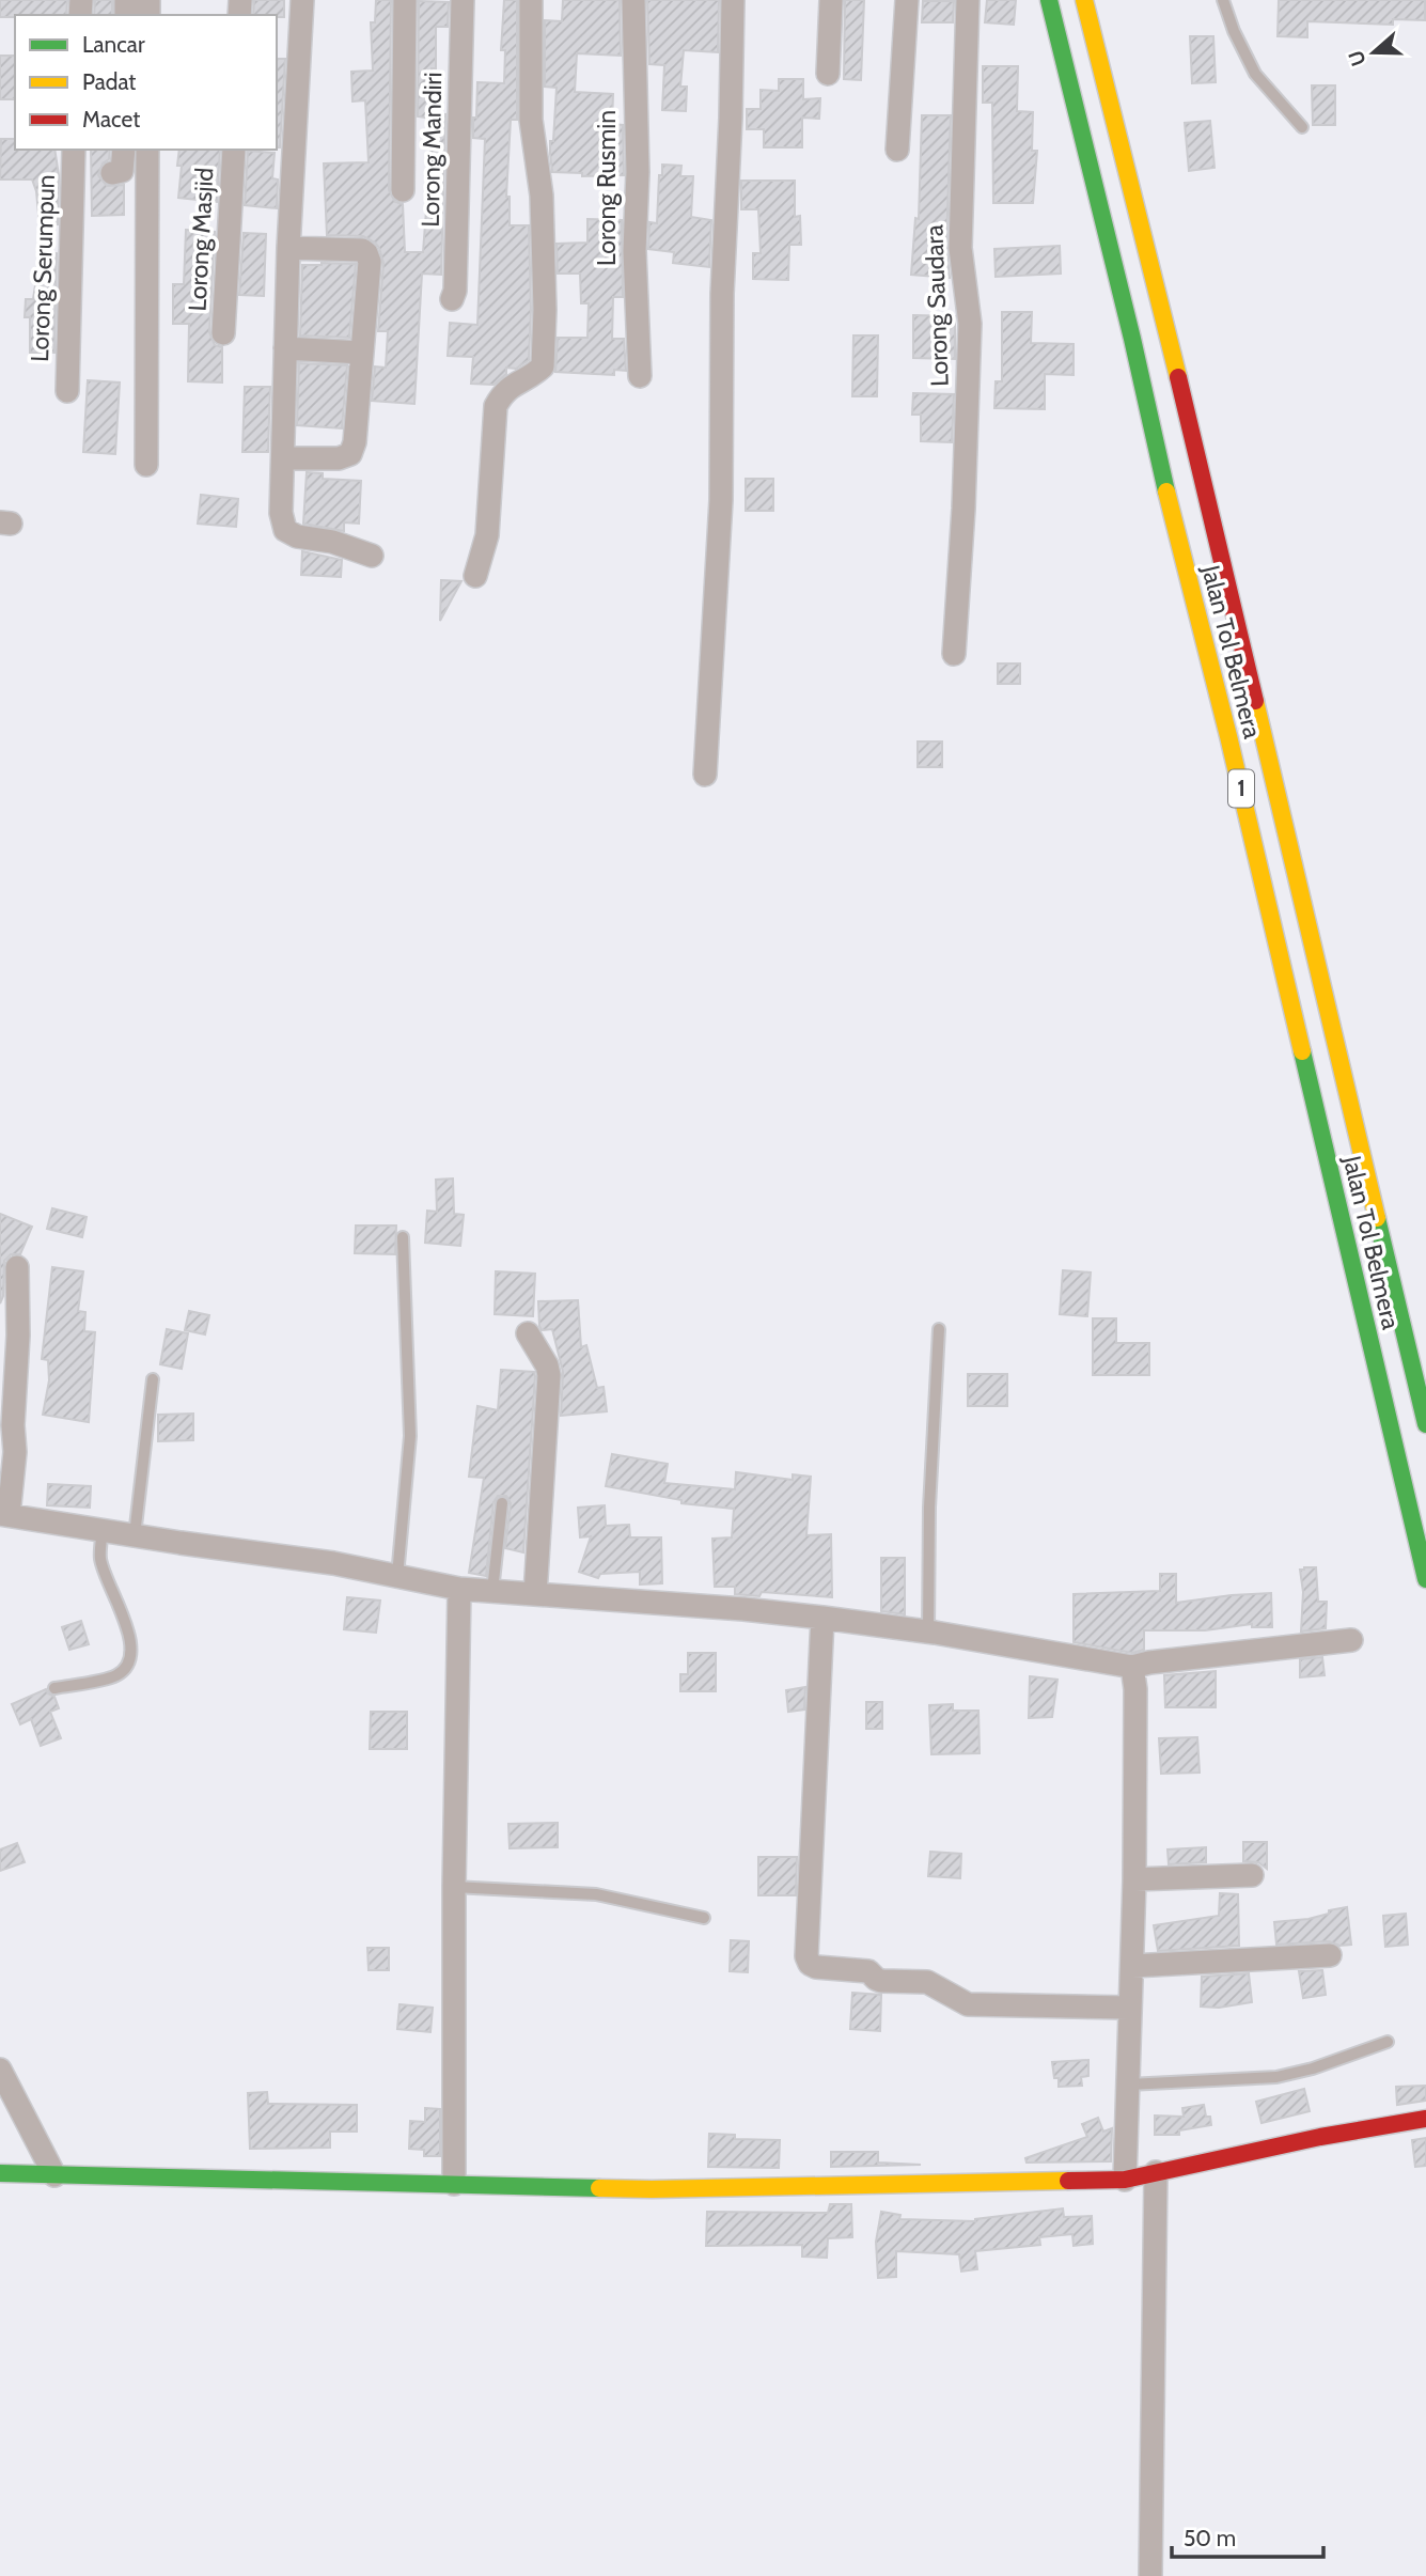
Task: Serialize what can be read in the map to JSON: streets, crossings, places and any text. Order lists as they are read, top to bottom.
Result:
{
  "streets": {
    "main road": ["Jalan Tol Belmera", "1"],
    "street": [
      "Lorong Mandiri",
      "Lorong Rusmin",
      "Lorong Masjid",
      "Lorong Serumpun",
      "Lorong Saudara"
    ]
  },
  "legend": ["Lancar", "Padat", "Macet"],
  "scale_bar": "50 m",
  "north": "left"
}
